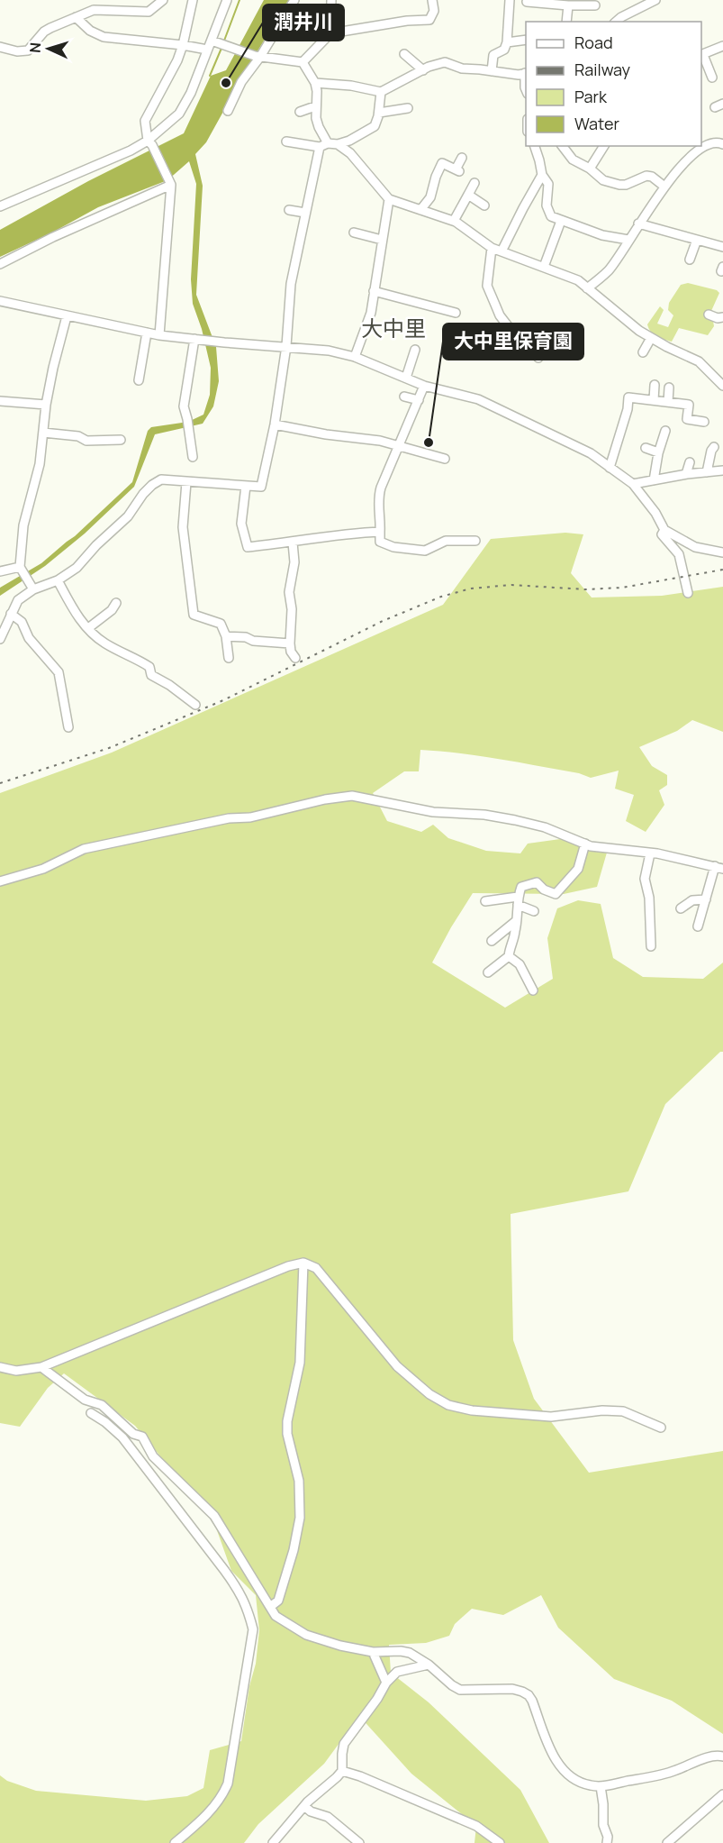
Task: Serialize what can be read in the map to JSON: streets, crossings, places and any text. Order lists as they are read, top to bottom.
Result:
{
  "districts": ["大中里"],
  "places": ["潤井川", "大中里保育園"],
  "legend": [
    "Road",
    "Railway",
    "Park",
    "Water"
  ],
  "north": "left"
}
